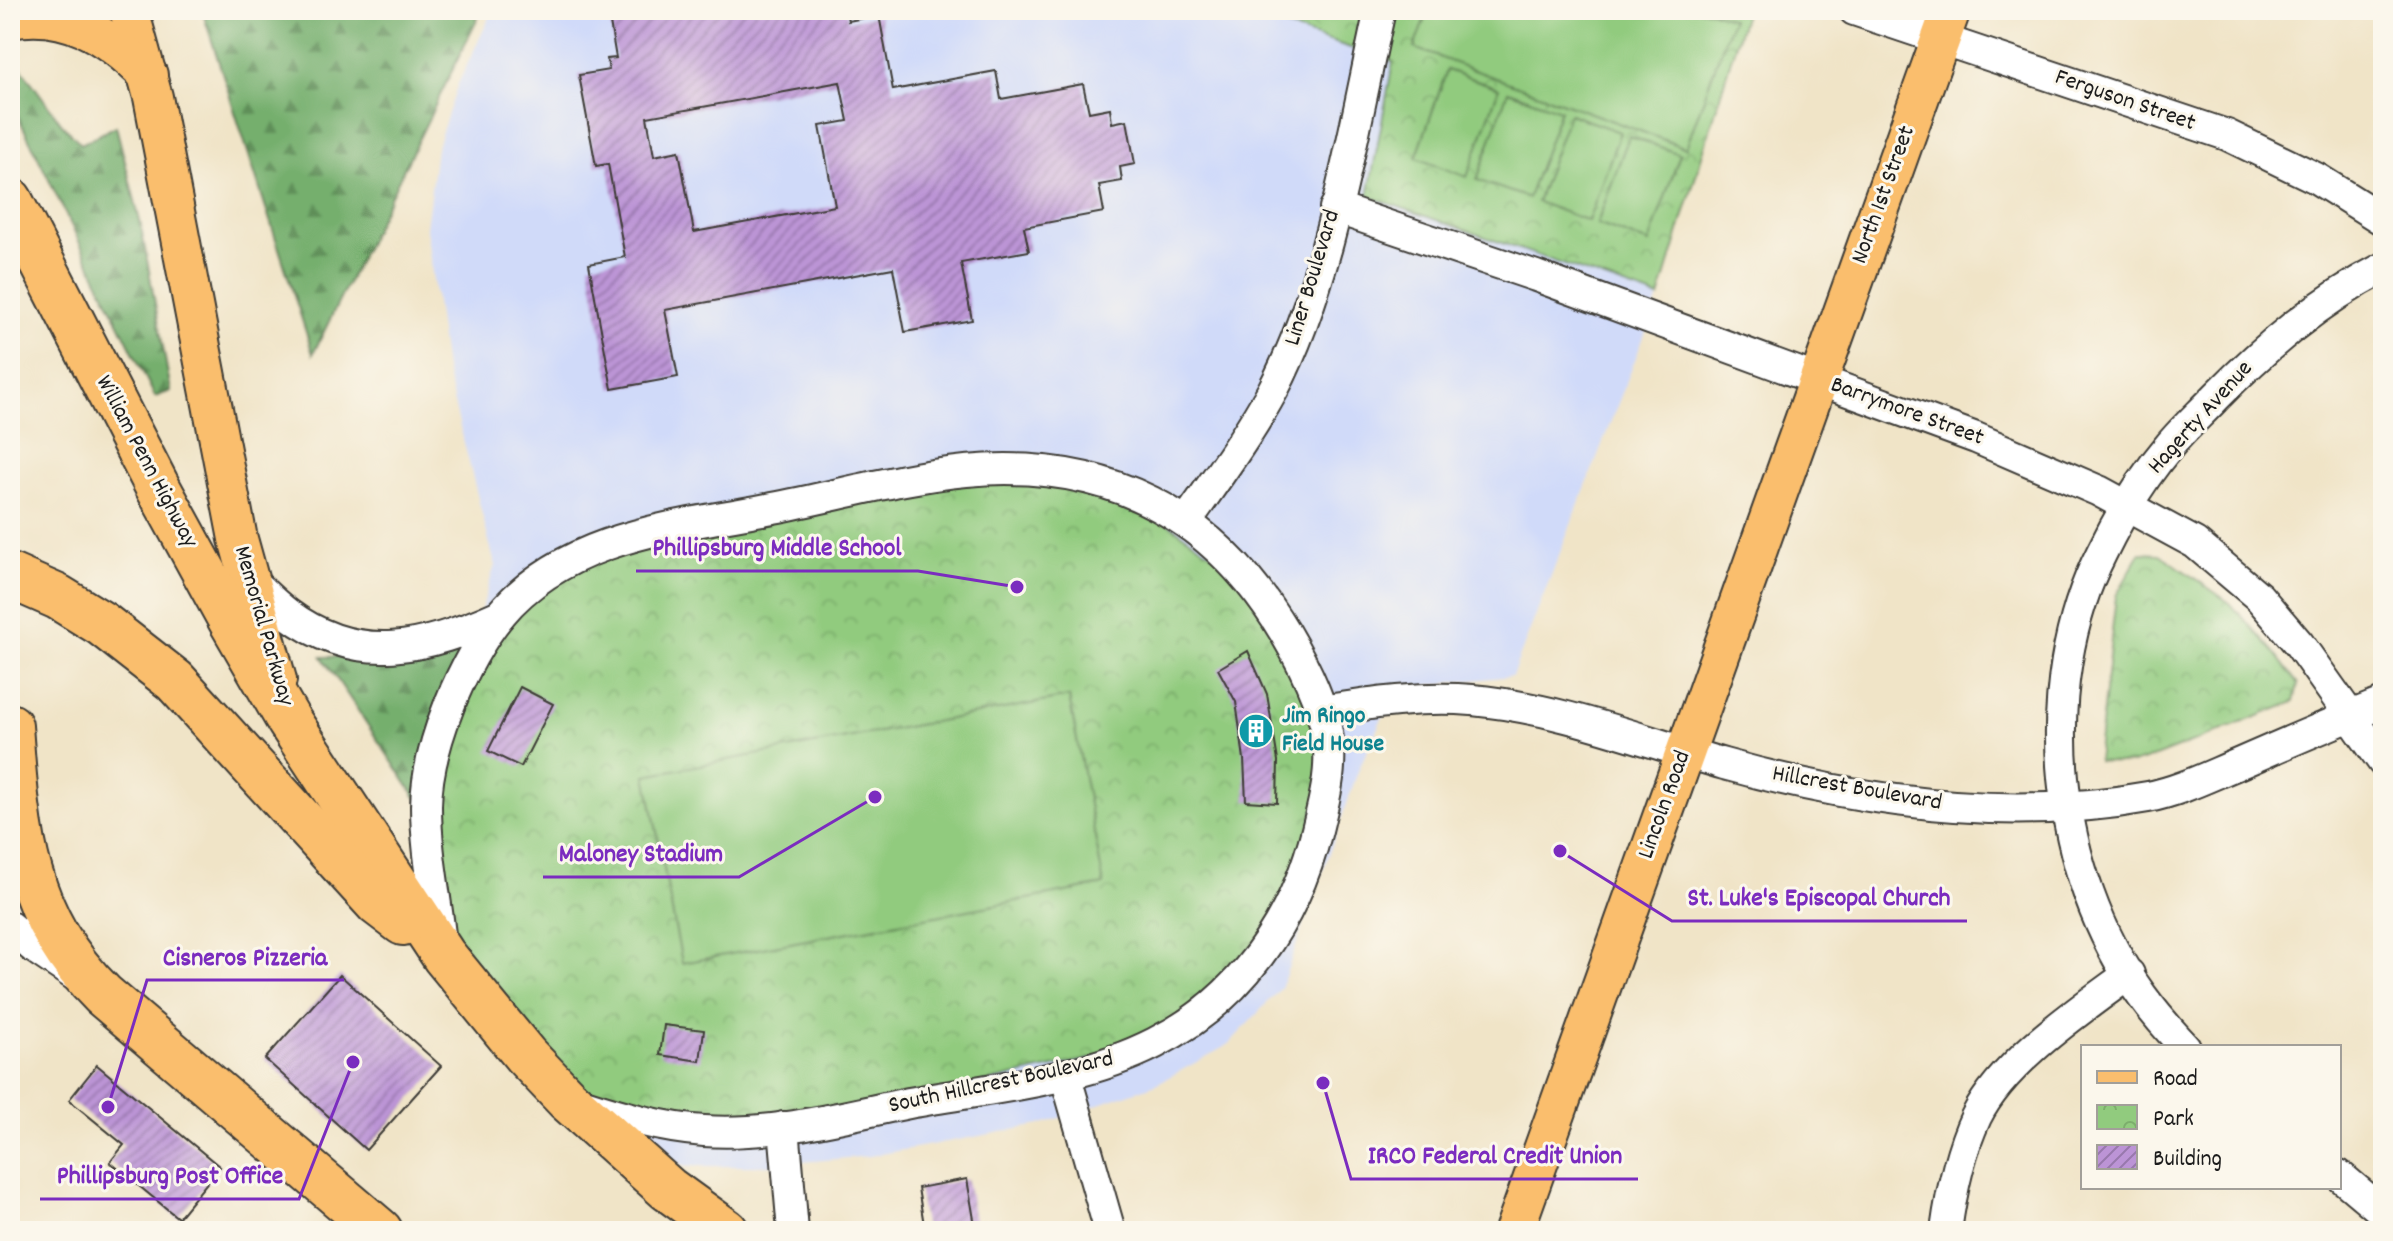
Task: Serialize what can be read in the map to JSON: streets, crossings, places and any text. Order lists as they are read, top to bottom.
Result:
{
  "streets": {
    "highway": ["William Penn Highway", "Memorial Parkway"],
    "main road": ["North 1st Street", "Lincoln Road"],
    "street": [
      "Ferguson Street",
      "Liner Boulevard",
      "Barrymore Street",
      "Hagerty Avenue",
      "Hillcrest Boulevard",
      "South Hillcrest Boulevard"
    ]
  },
  "crossings": [
    ["Ferguson Street", "North 1st Street"],
    ["North 1st Street", "Barrymore Street"],
    ["North 1st Street", "Lincoln Road"],
    ["Liner Boulevard", "Barrymore Street"],
    ["Liner Boulevard", "South Hillcrest Boulevard"],
    ["Barrymore Street", "Hagerty Avenue"],
    ["Barrymore Street", "Hillcrest Boulevard"],
    ["Barrymore Street", "Lincoln Road"],
    ["Hagerty Avenue", "Hillcrest Boulevard"],
    ["William Penn Highway", "Memorial Parkway"],
    ["Memorial Parkway", "South Hillcrest Boulevard"],
    ["Hillcrest Boulevard", "Lincoln Road"],
    ["Hillcrest Boulevard", "South Hillcrest Boulevard"]
  ],
  "places": {
    "other": [
      "Phillipsburg Middle School",
      "Maloney Stadium",
      "St. Luke's Episcopal Church",
      "Phillipsburg Post Office",
      "IRCO Federal Credit Union",
      "Cisneros Pizzeria"
    ],
    "building": ["Jim Ringo Field House"]
  },
  "legend": ["Road", "Park", "Building"]
}
